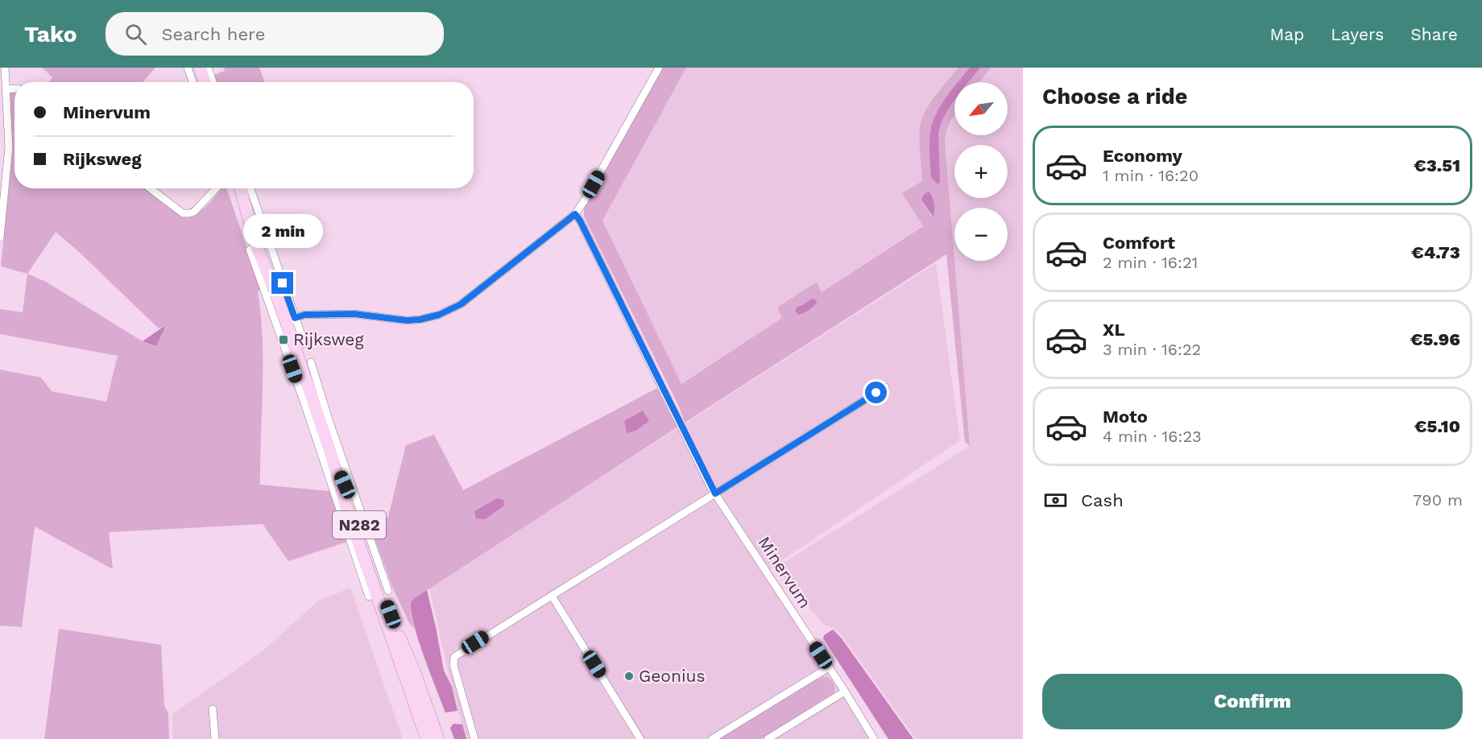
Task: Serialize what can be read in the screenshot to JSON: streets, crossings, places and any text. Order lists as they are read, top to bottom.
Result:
{
  "streets": {
    "main road": ["N282"],
    "street": ["Minervum"]
  },
  "places": {
    "transit": ["Rijksweg"],
    "other": ["Geonius"]
  },
  "north": "bottom left",
  "page": {
    "header": "Tako",
    "search": "Search here",
    "nav": ["Map", "Layers", "Share"],
    "heading": "Choose a ride",
    "map_buttons": ["+", "−"],
    "banner": ["Minervum", "Rijksweg"],
    "list": [
      {
        "name": "Economy",
        "note": "1 min · 16:20",
        "value": "€3.51"
      },
      {
        "name": "Comfort",
        "note": "2 min · 16:21",
        "value": "€4.73"
      },
      {
        "name": "XL",
        "note": "3 min · 16:22",
        "value": "€5.96"
      },
      {
        "name": "Moto",
        "note": "4 min · 16:23",
        "value": "€5.10"
      }
    ],
    "bubble": "2 min",
    "pay": ["Cash", "790 m"],
    "buttons": "Confirm"
  }
}
